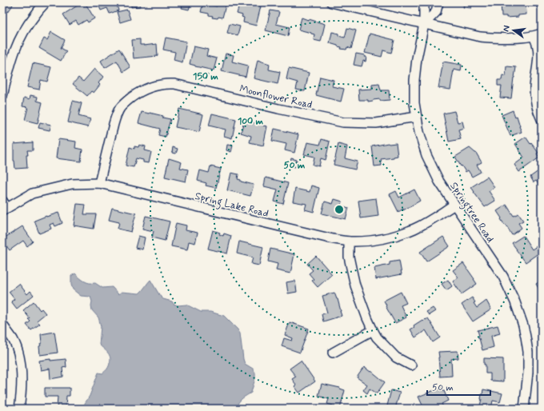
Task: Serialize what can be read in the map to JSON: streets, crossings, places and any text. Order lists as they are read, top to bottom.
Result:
{
  "streets": {
    "street": ["Moonflower Road", "Spring Lake Road", "Springtree Road"]
  },
  "crossings": [
    ["Moonflower Road", "Spring Lake Road"],
    ["Moonflower Road", "Springtree Road"],
    ["Spring Lake Road", "Springtree Road"]
  ],
  "scale_bar": "50 m",
  "north": "left",
  "rings": ["150 m", "100 m", "50 m"]
}
